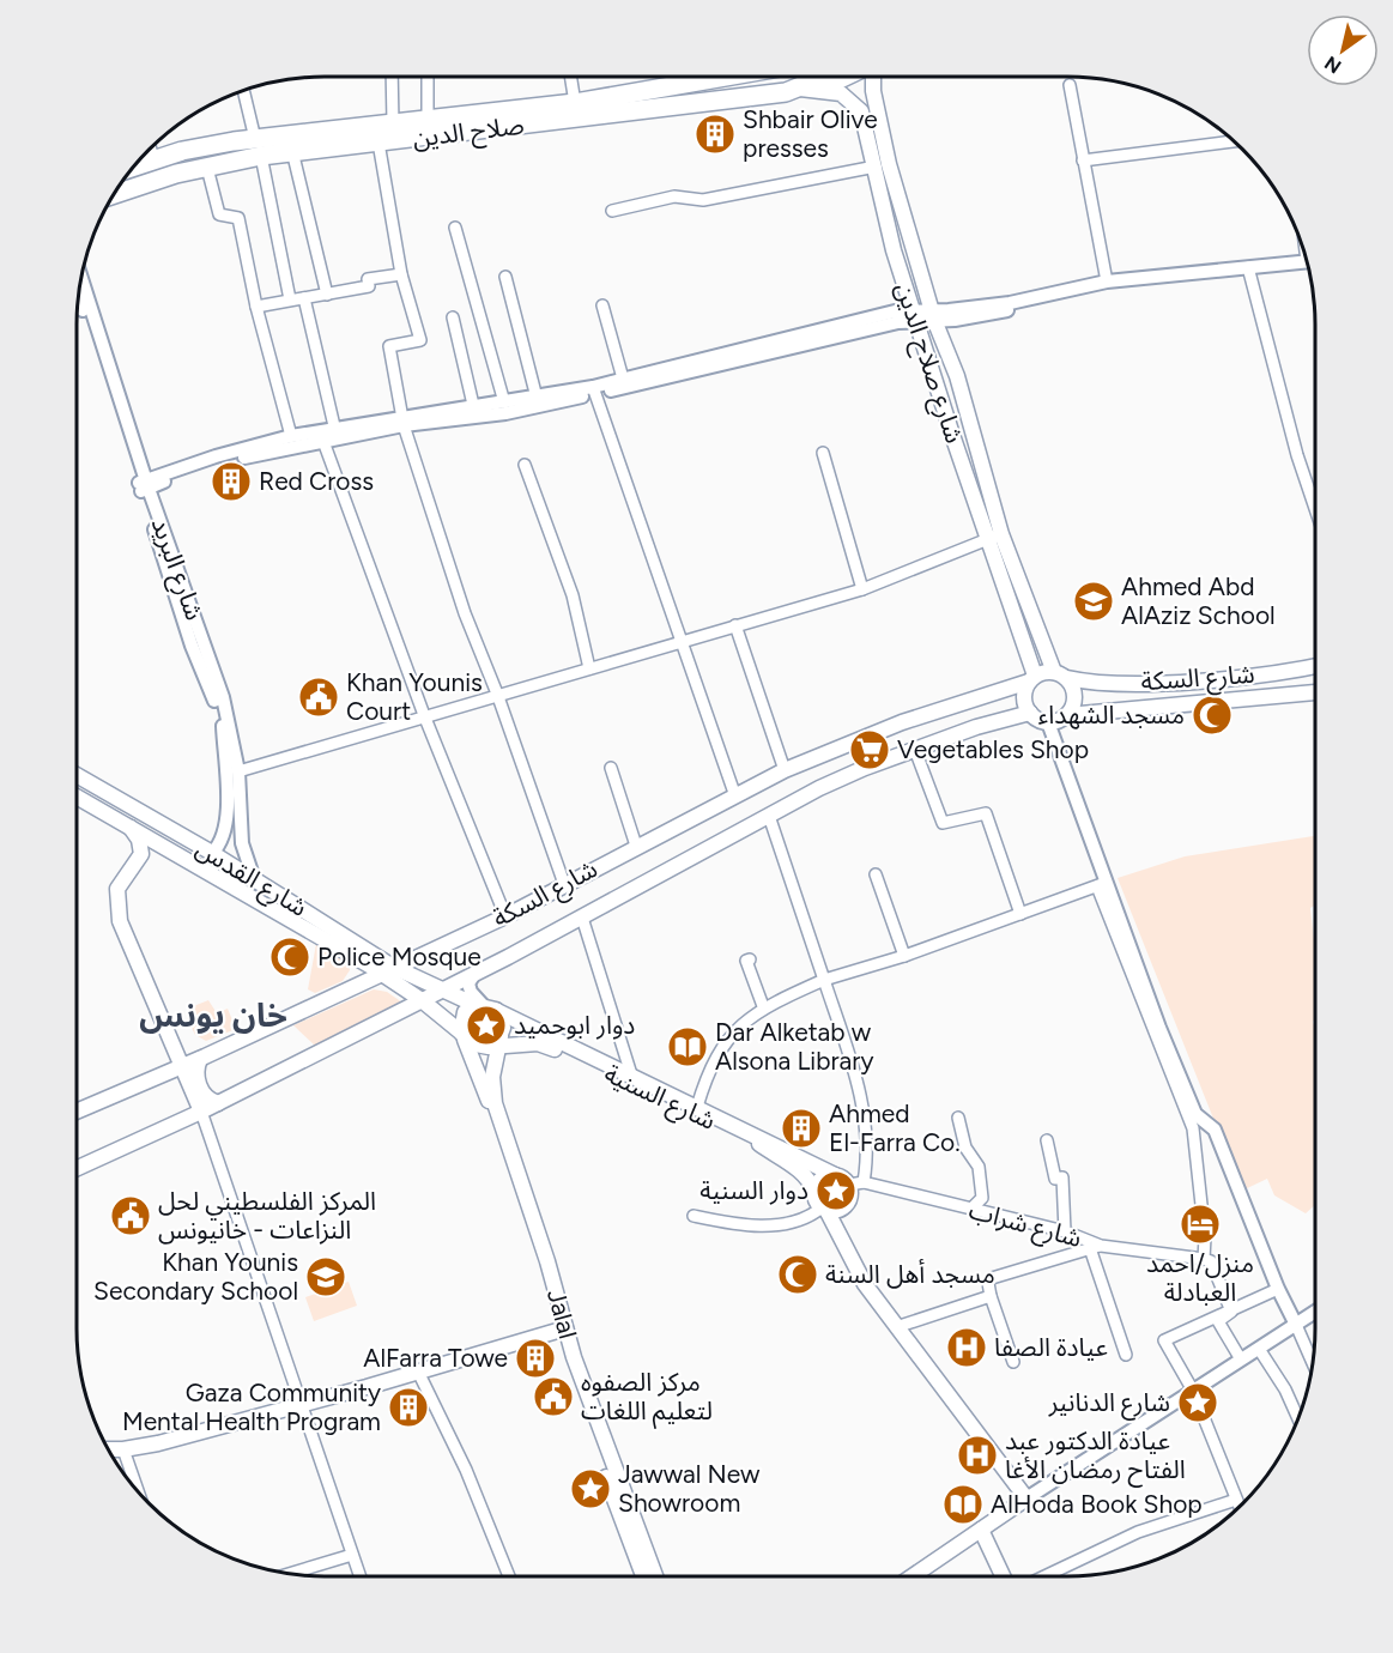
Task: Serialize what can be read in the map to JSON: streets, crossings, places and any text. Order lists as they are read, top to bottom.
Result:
{
  "streets": {
    "highway": ["صلاح الدين"],
    "main road": [
      "شارع صلاح الدين",
      "شارع السكة",
      "شارع القدس",
      "شارع السنية",
      "Jalal"
    ],
    "street": ["شارع البريد", "شارع شراب"]
  },
  "crossings": [
    ["صلاح الدين", "شارع صلاح الدين"],
    ["شارع صلاح الدين", "شارع السكة"],
    ["شارع البريد", "شارع القدس"],
    ["شارع السكة", "شارع القدس"],
    ["شارع القدس", "شارع السنية"],
    ["شارع القدس", "Jalal"],
    ["شارع السنية", "شارع شراب"],
    ["شارع السنية", "Jalal"]
  ],
  "districts": ["خان يونس"],
  "places": {
    "building": [
      "Shbair Olive presses",
      "Red Cross",
      "Ahmed El-Farra Co.",
      "AlFarra Towe",
      "Gaza Community Mental Health Program"
    ],
    "school or university": ["Ahmed Abd AlAziz School", "Khan Younis Secondary School"],
    "public building": ["Khan Younis Court", "المركز الفلسطيني لحل النزاعات - خانيونس", "مركز الصفوه لتعليم اللغات"],
    "mosque": ["مسجد الشهداء", "Police Mosque", "مسجد أهل السنة"],
    "supermarket": ["Vegetables Shop"],
    "place": [
      "دوار ابوحميد",
      "دوار السنية",
      "شارع الدنانير",
      "Jawwal New Showroom"
    ],
    "library": ["Dar Alketab w Alsona Library", "AlHoda Book Shop"],
    "hotel": ["منزل/احمد العبادلة"],
    "hospital": ["عيادة الصفا", "عيادة الدكتور عبد الفتاح رمضان الأغا"]
  },
  "north": "bottom left"
}
